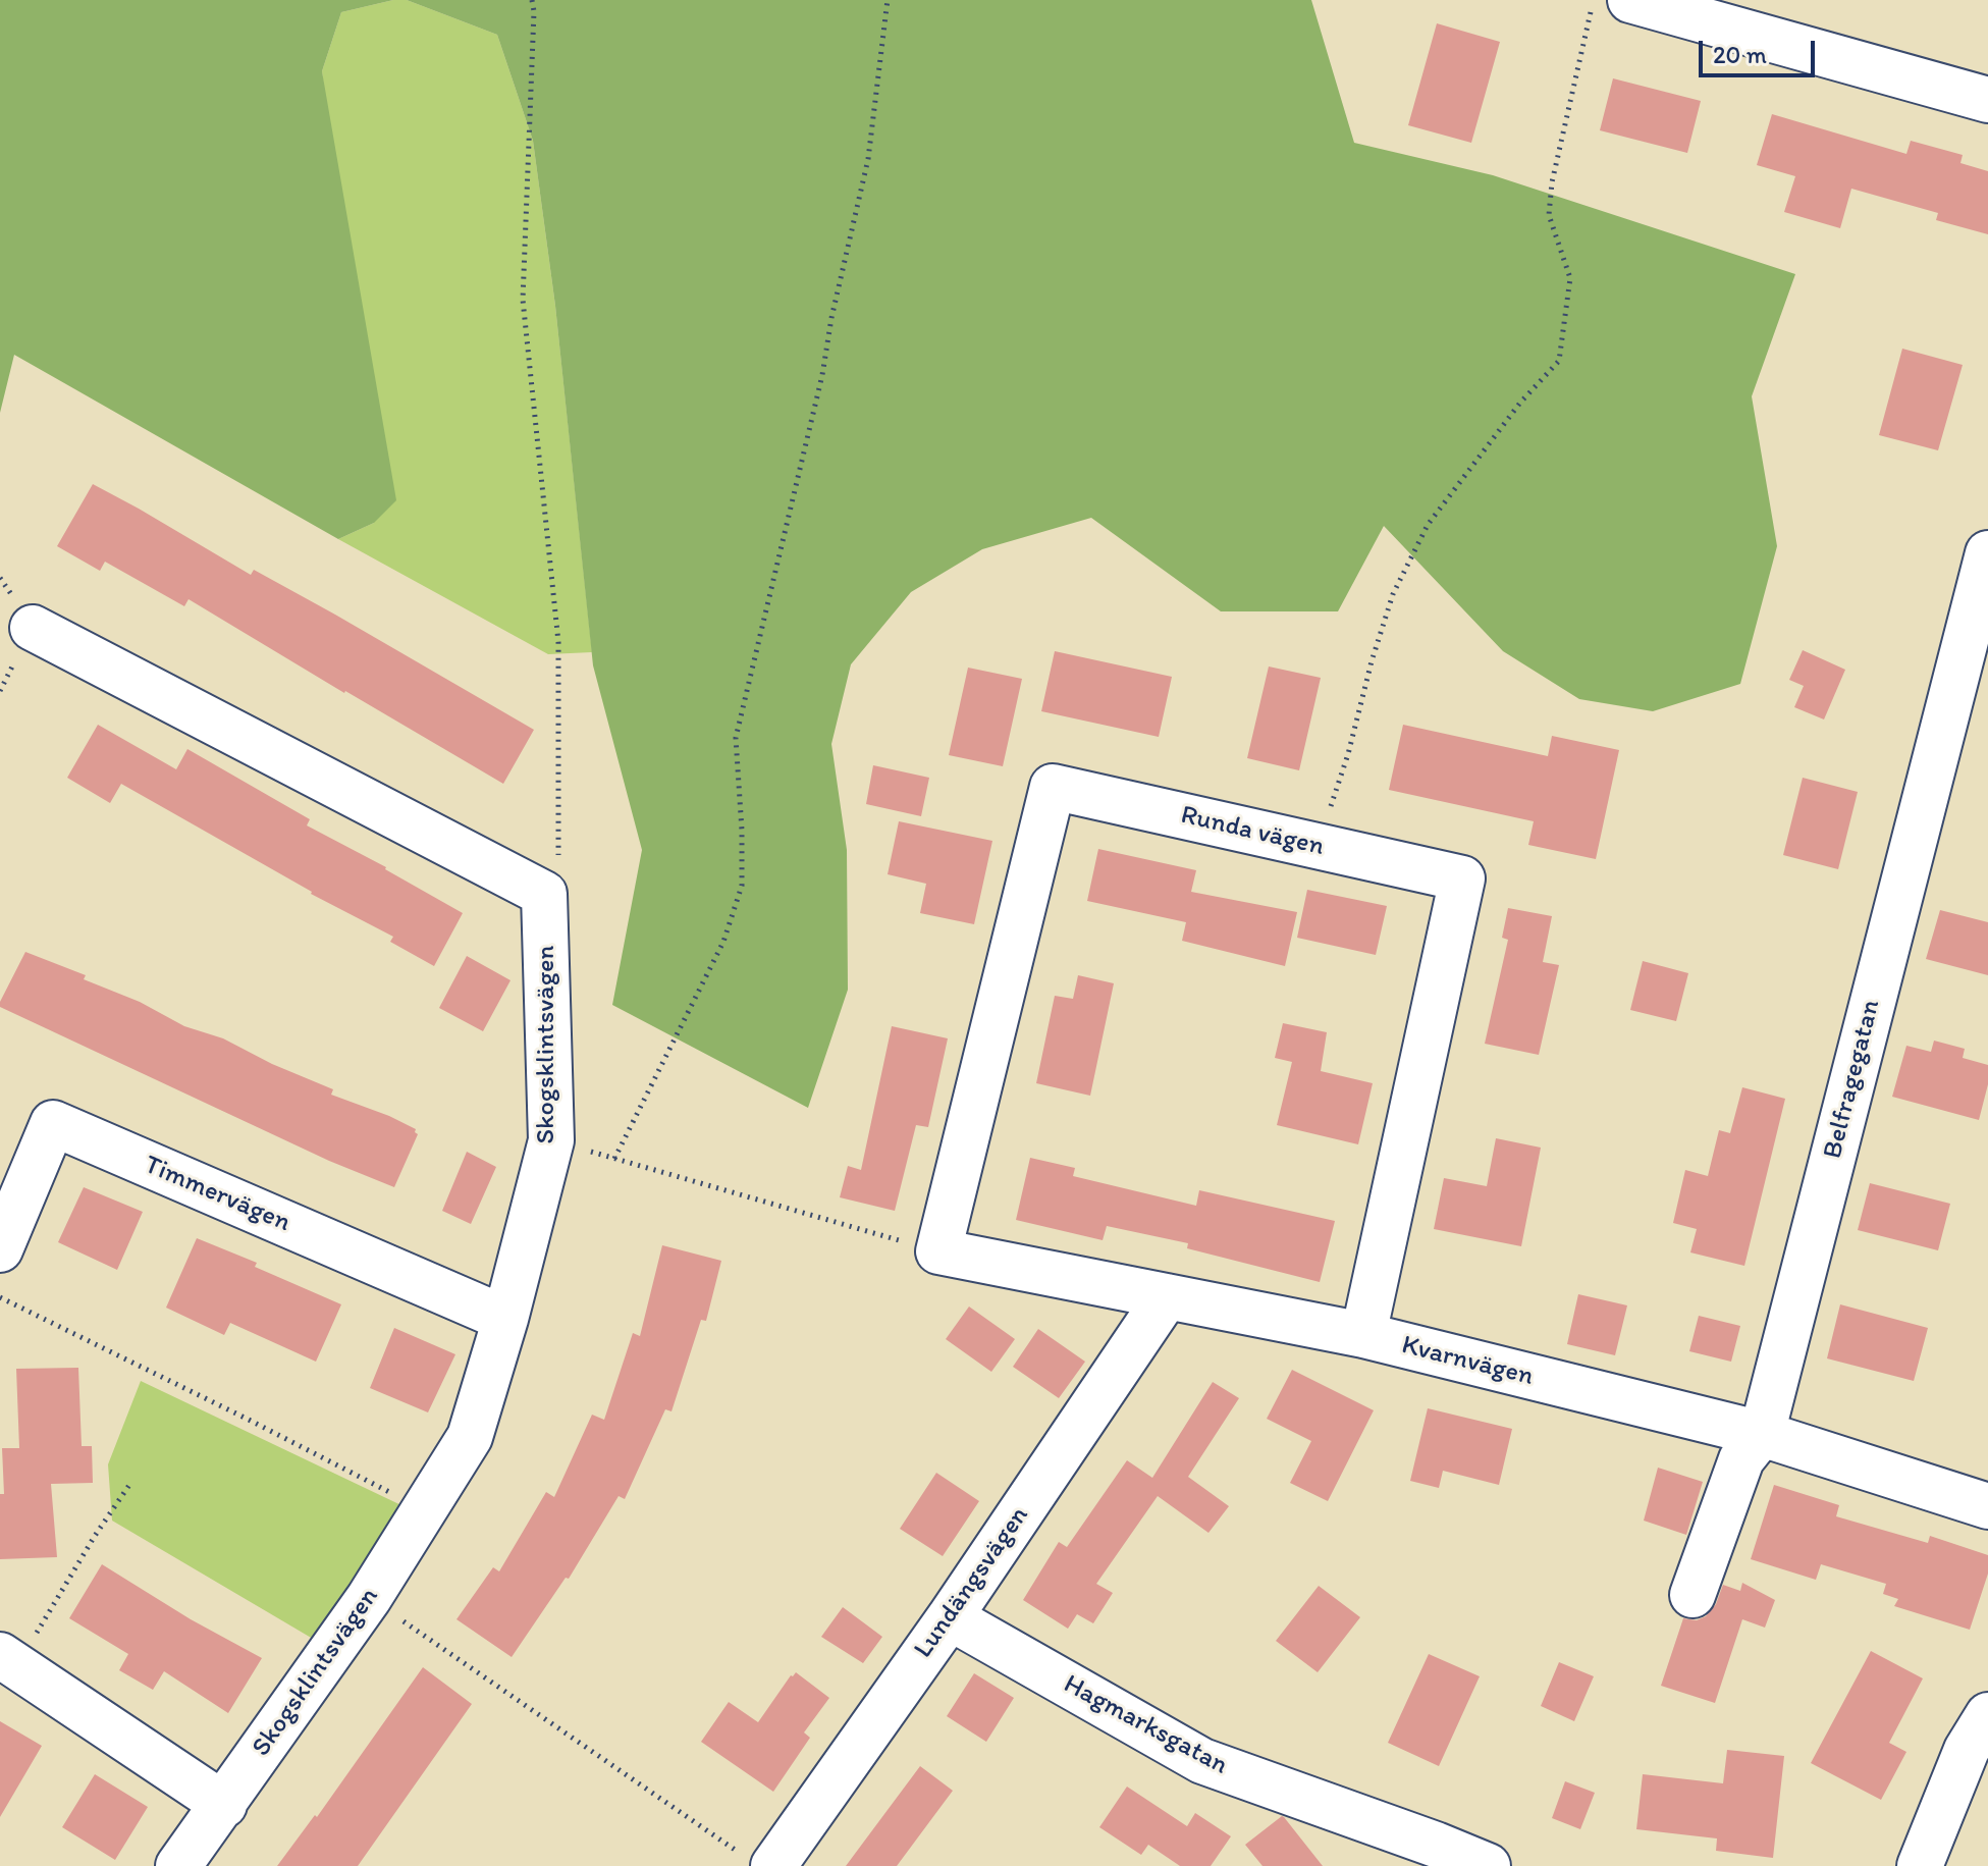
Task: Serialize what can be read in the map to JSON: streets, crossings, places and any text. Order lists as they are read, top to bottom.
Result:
{
  "streets": {
    "street": [
      "Runda vägen",
      "Skogsklintsvägen",
      "Belfragegatan",
      "Timmervägen",
      "Kvarnvägen",
      "Lundängsvägen",
      "Hagmarksgatan"
    ]
  },
  "crossings": [
    ["Runda vägen", "Kvarnvägen"],
    ["Skogsklintsvägen", "Timmervägen"],
    ["Belfragegatan", "Kvarnvägen"],
    ["Kvarnvägen", "Lundängsvägen"],
    ["Lundängsvägen", "Hagmarksgatan"]
  ],
  "scale_bar": "20 m"
}
